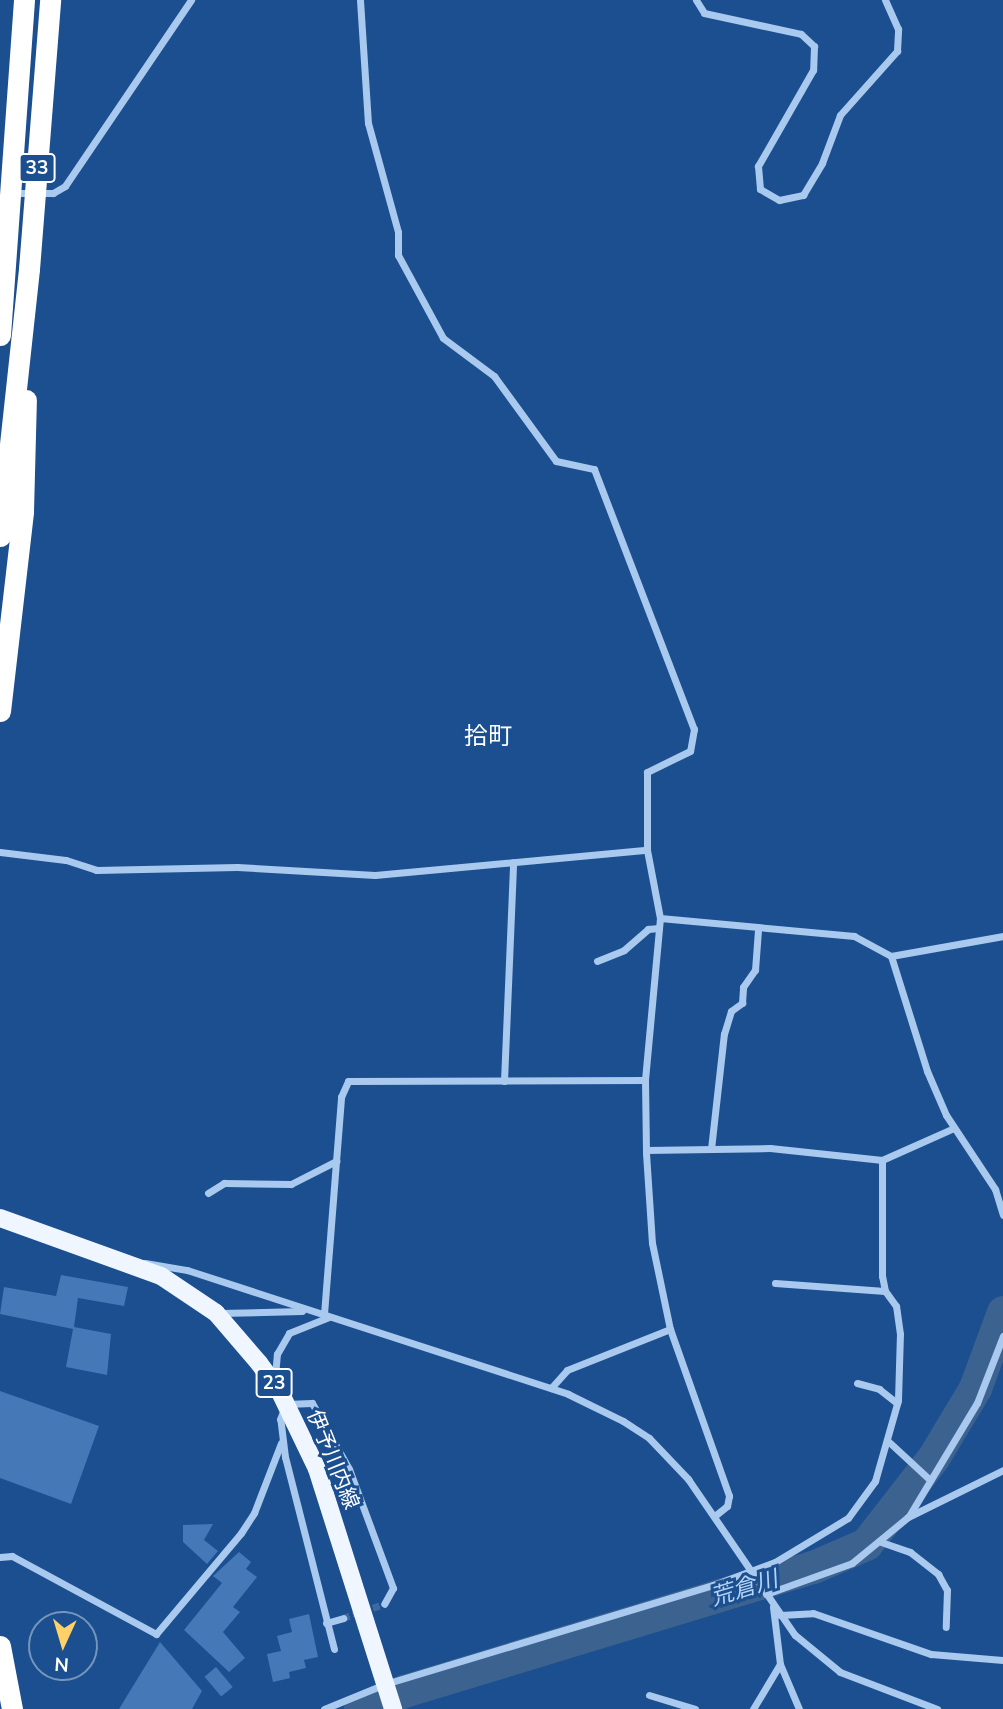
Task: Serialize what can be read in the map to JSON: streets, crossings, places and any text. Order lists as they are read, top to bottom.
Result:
{
  "streets": {
    "highway": ["33"],
    "main road": ["23", "伊予川内線"]
  },
  "districts": ["拾町"],
  "water": ["荒倉川"],
  "north": "bottom"
}
